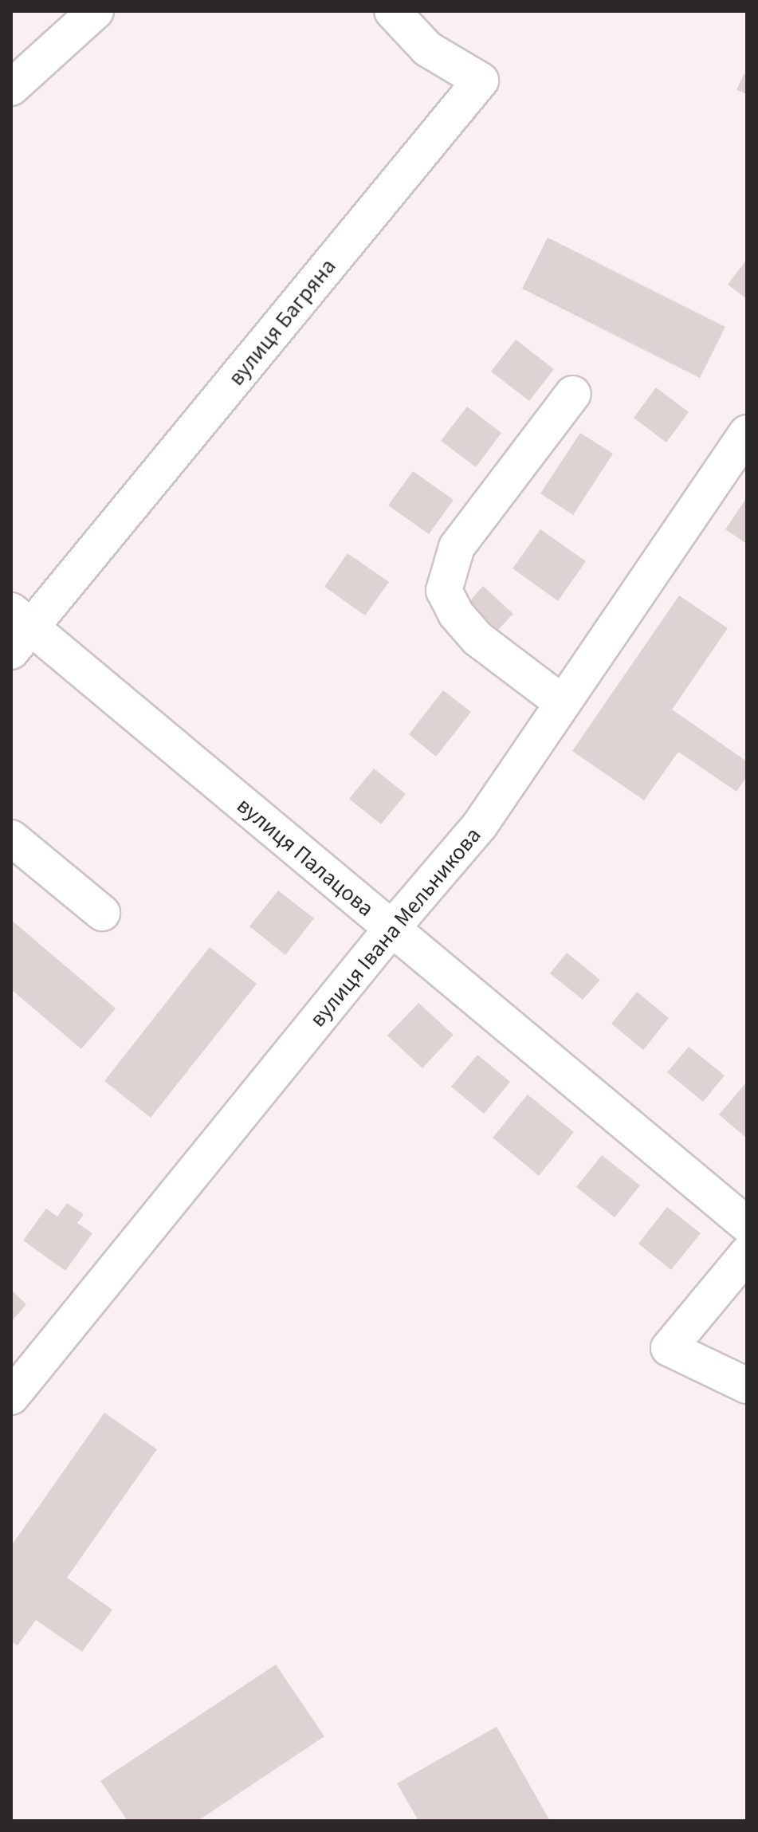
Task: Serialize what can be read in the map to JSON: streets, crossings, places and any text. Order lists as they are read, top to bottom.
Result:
{
  "streets": {
    "street": ["вулиця Багряна", "вулиця Палацова", "вулиця Івана Мельникова"]
  },
  "crossings": [
    ["вулиця Багряна", "вулиця Палацова"],
    ["вулиця Палацова", "вулиця Івана Мельникова"]
  ]
}
